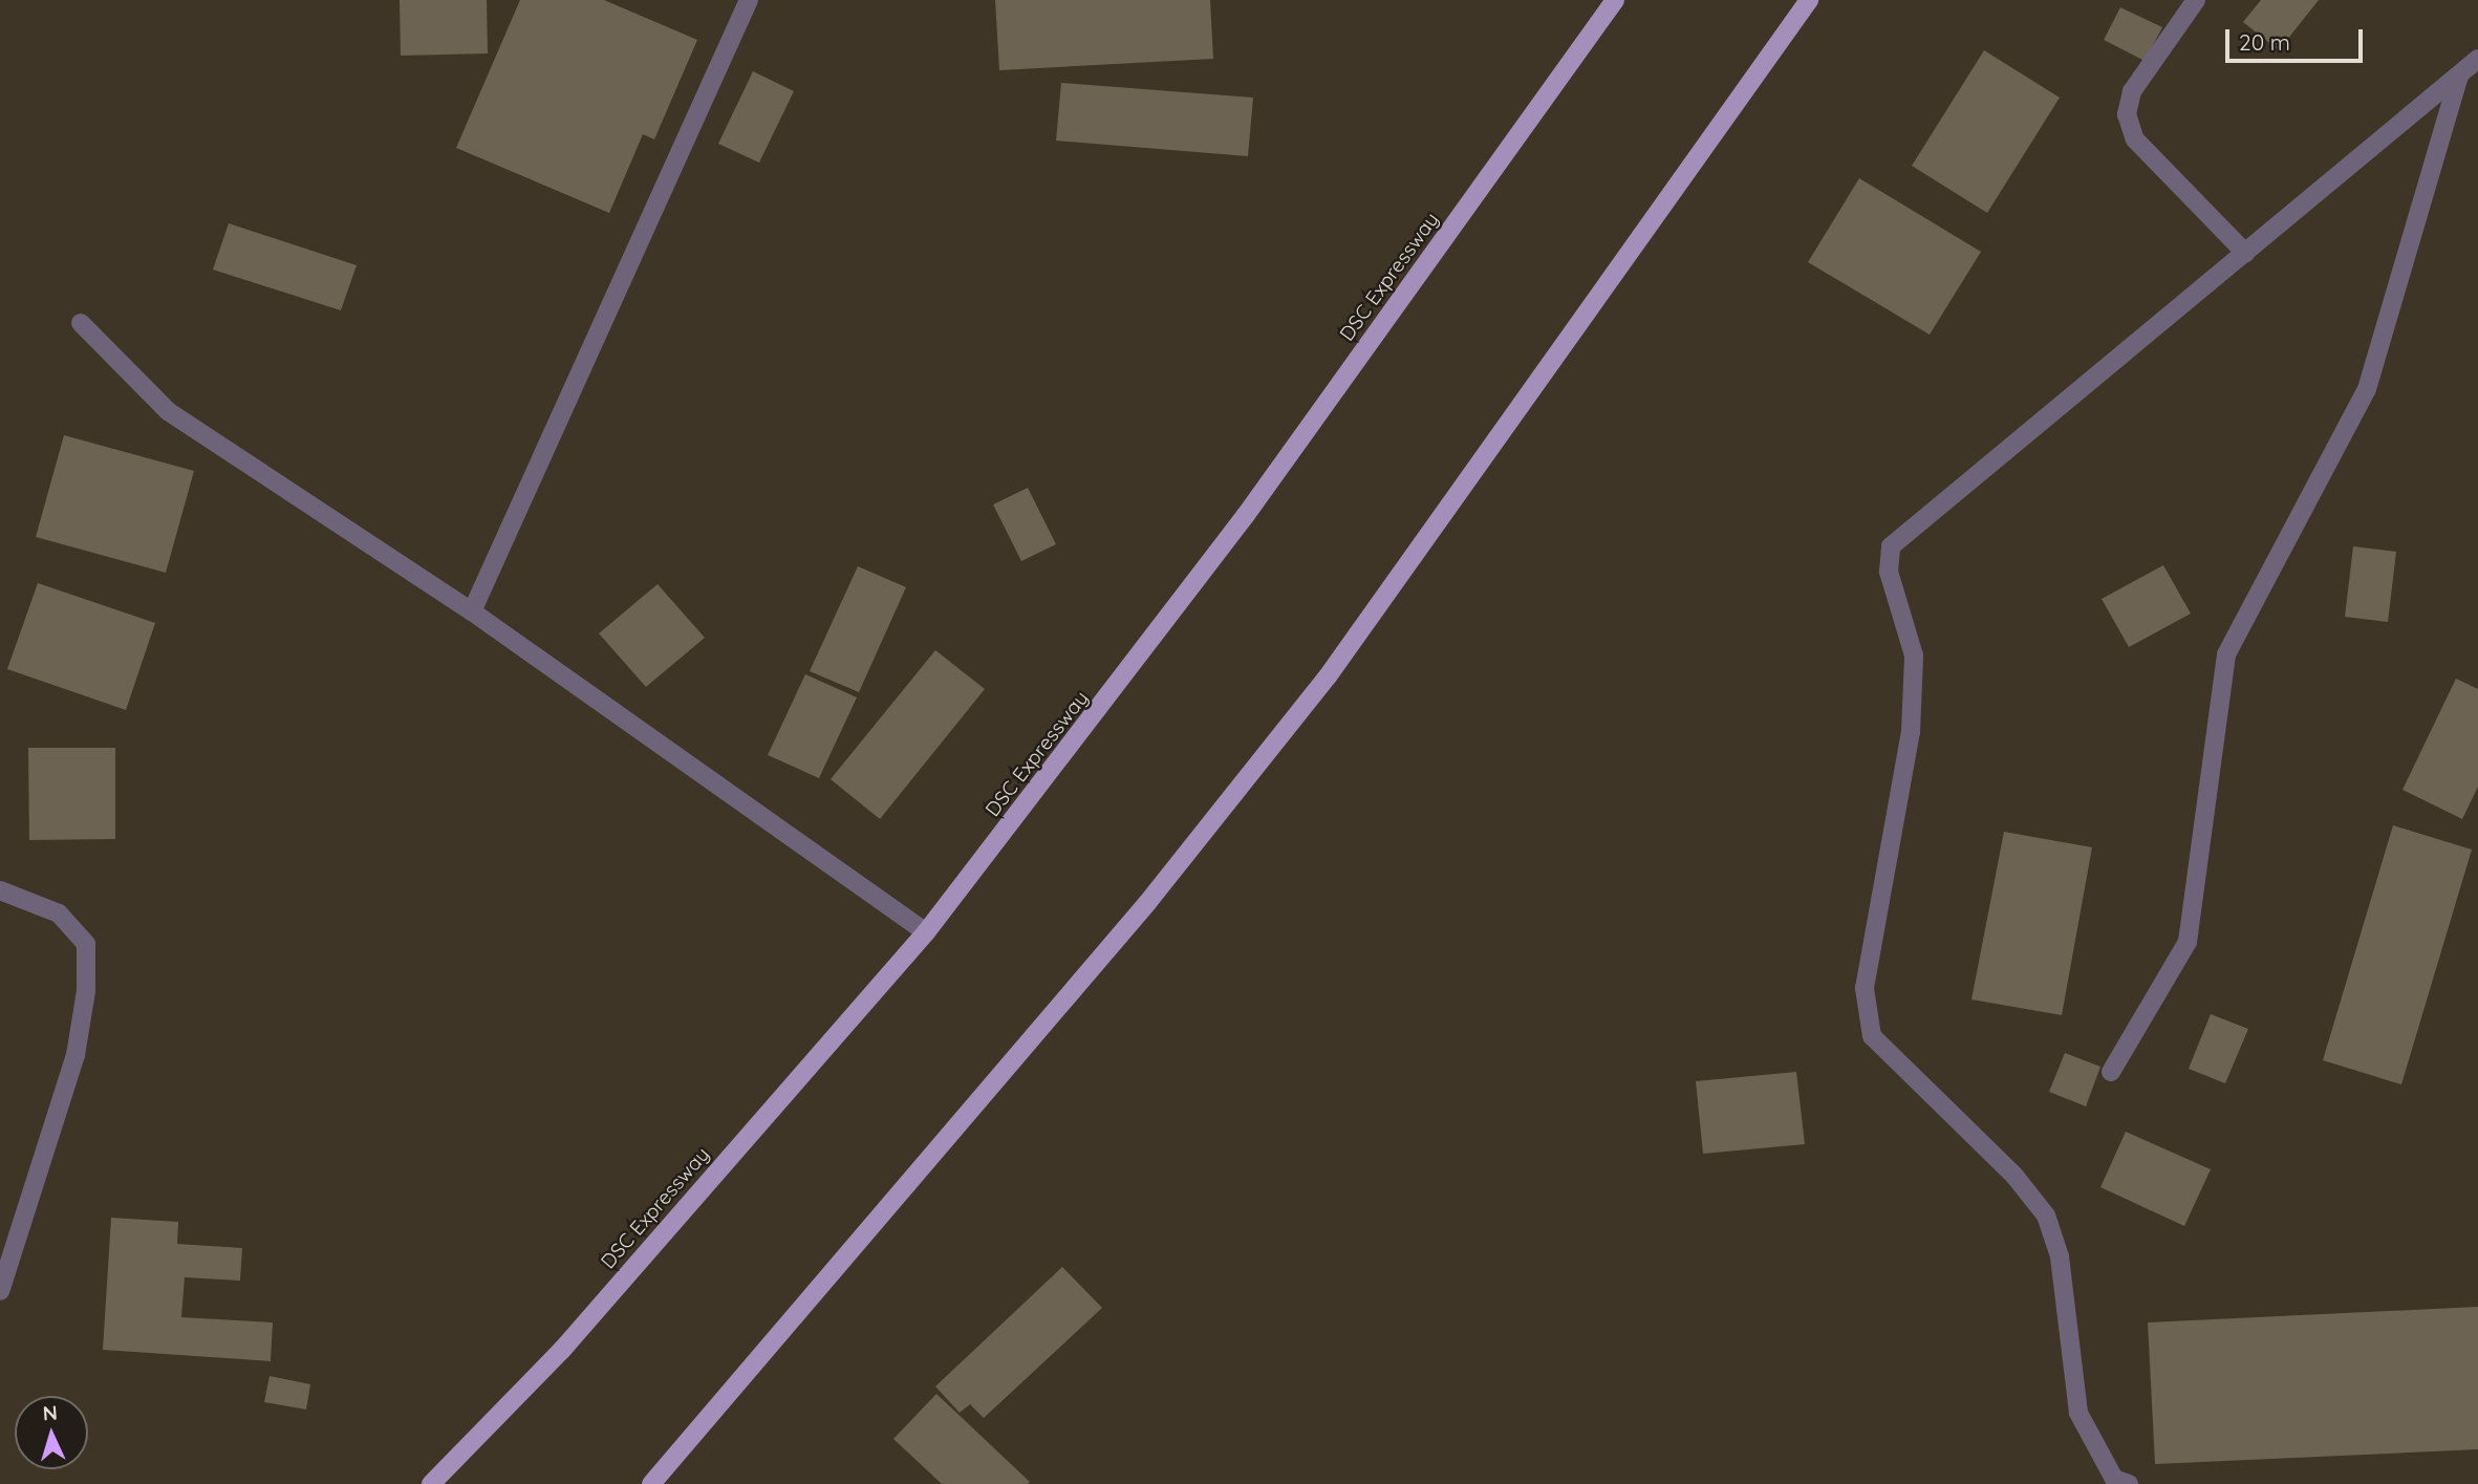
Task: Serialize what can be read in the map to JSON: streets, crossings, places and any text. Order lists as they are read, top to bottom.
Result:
{
  "streets": {
    "main road": ["DSC Expressway"]
  },
  "scale_bar": "20 m",
  "north": "top"
}
